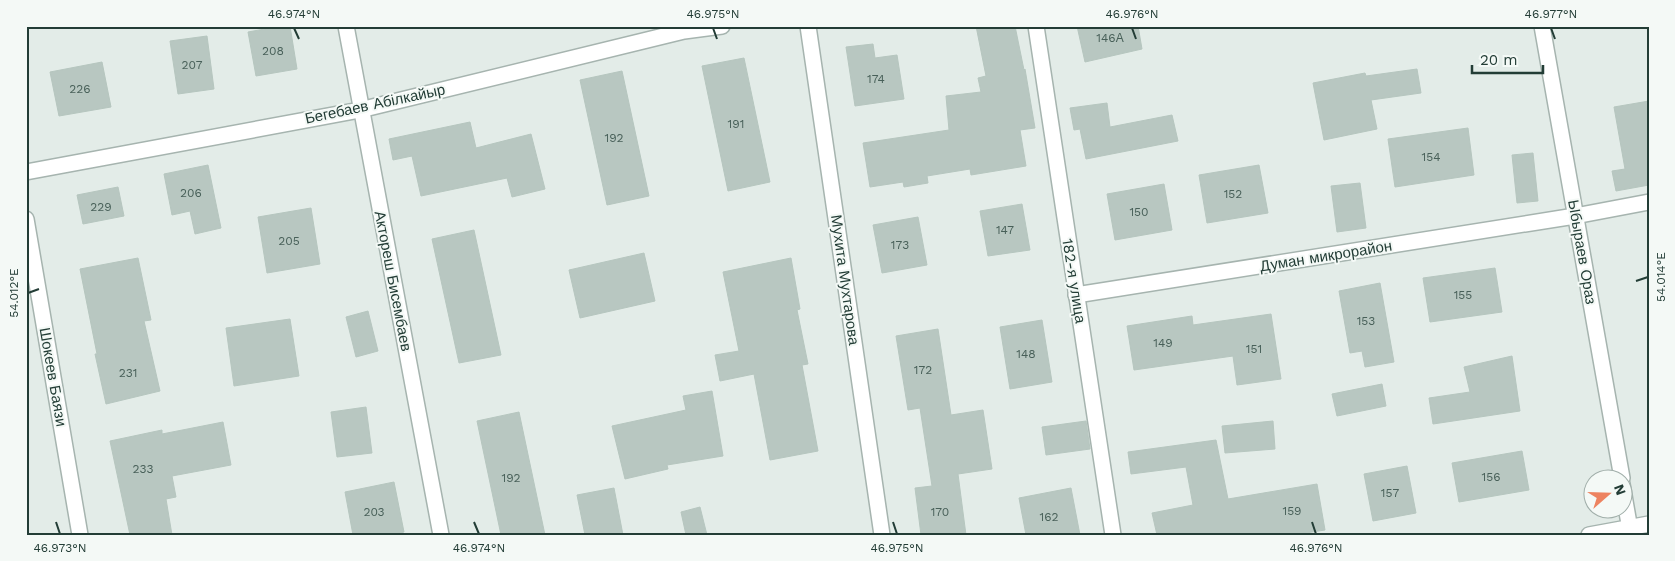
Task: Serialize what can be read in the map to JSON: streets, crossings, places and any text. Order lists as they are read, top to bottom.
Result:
{
  "streets": {
    "street": [
      "Бегебаев Абілкайыр",
      "Ыбыраев Ораз",
      "Думан микрорайон",
      "Мухита Мухтарова",
      "Актореш Бисембаев",
      "182-я улица",
      "Шокеев Баязи"
    ]
  },
  "crossings": [
    ["Бегебаев Абілкайыр", "Актореш Бисембаев"],
    ["Ыбыраев Ораз", "Думан микрорайон"],
    ["Думан микрорайон", "182-я улица"]
  ],
  "house_numbers": [
    "146А",
    "208",
    "207",
    "174",
    "226",
    "191",
    "192",
    "154",
    "206",
    "152",
    "229",
    "150",
    "147",
    "205",
    "173",
    "155",
    "153",
    "149",
    "151",
    "148",
    "172",
    "231",
    "233",
    "156",
    "192",
    "157",
    "159",
    "203",
    "170",
    "162"
  ],
  "scale_bar": "20 m",
  "north": "right",
  "coordinates": [
    "46.974°N",
    "46.975°N",
    "46.976°N",
    "46.977°N",
    "54.014°E",
    "54.012°E",
    "46.973°N"
  ]
}
